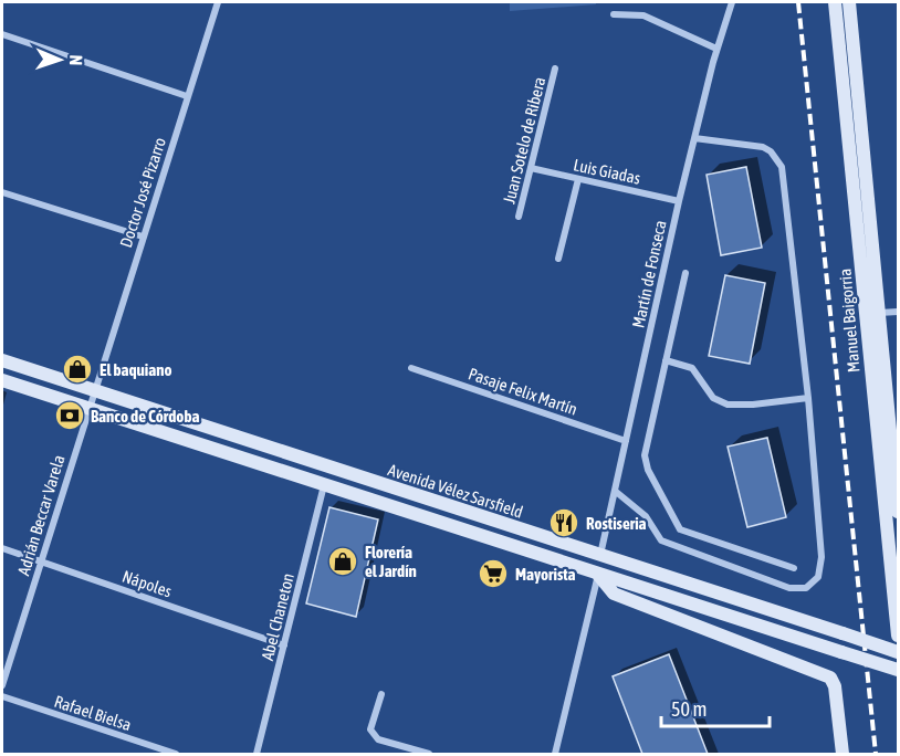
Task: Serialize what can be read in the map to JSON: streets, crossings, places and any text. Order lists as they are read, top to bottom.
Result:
{
  "streets": {
    "main road": ["Manuel Baigorria", "Avenida Vélez Sarsfield"],
    "street": [
      "Juan Sotelo de Ribera",
      "Luis Giadas",
      "Doctor José Pizarro",
      "Martín de Fonseca",
      "Pasaje Felix Martín",
      "Adrián Beccar Varela",
      "Nápoles",
      "Abel Chaneton",
      "Rafael Bielsa"
    ]
  },
  "crossings": [
    ["Juan Sotelo de Ribera", "Luis Giadas"],
    ["Luis Giadas", "Martín de Fonseca"],
    ["Doctor José Pizarro", "Avenida Vélez Sarsfield"],
    ["Doctor José Pizarro", "Adrián Beccar Varela"],
    ["Martín de Fonseca", "Pasaje Felix Martín"],
    ["Martín de Fonseca", "Avenida Vélez Sarsfield"],
    ["Avenida Vélez Sarsfield", "Adrián Beccar Varela"],
    ["Adrián Beccar Varela", "Nápoles"],
    ["Nápoles", "Abel Chaneton"]
  ],
  "places": {
    "shop": ["El baquiano", "Florería el Jardín"],
    "bank": ["Banco de Córdoba"],
    "restaurant": ["Rostiseria"],
    "supermarket": ["Mayorista"]
  },
  "scale_bar": "50 m",
  "north": "right"
}
